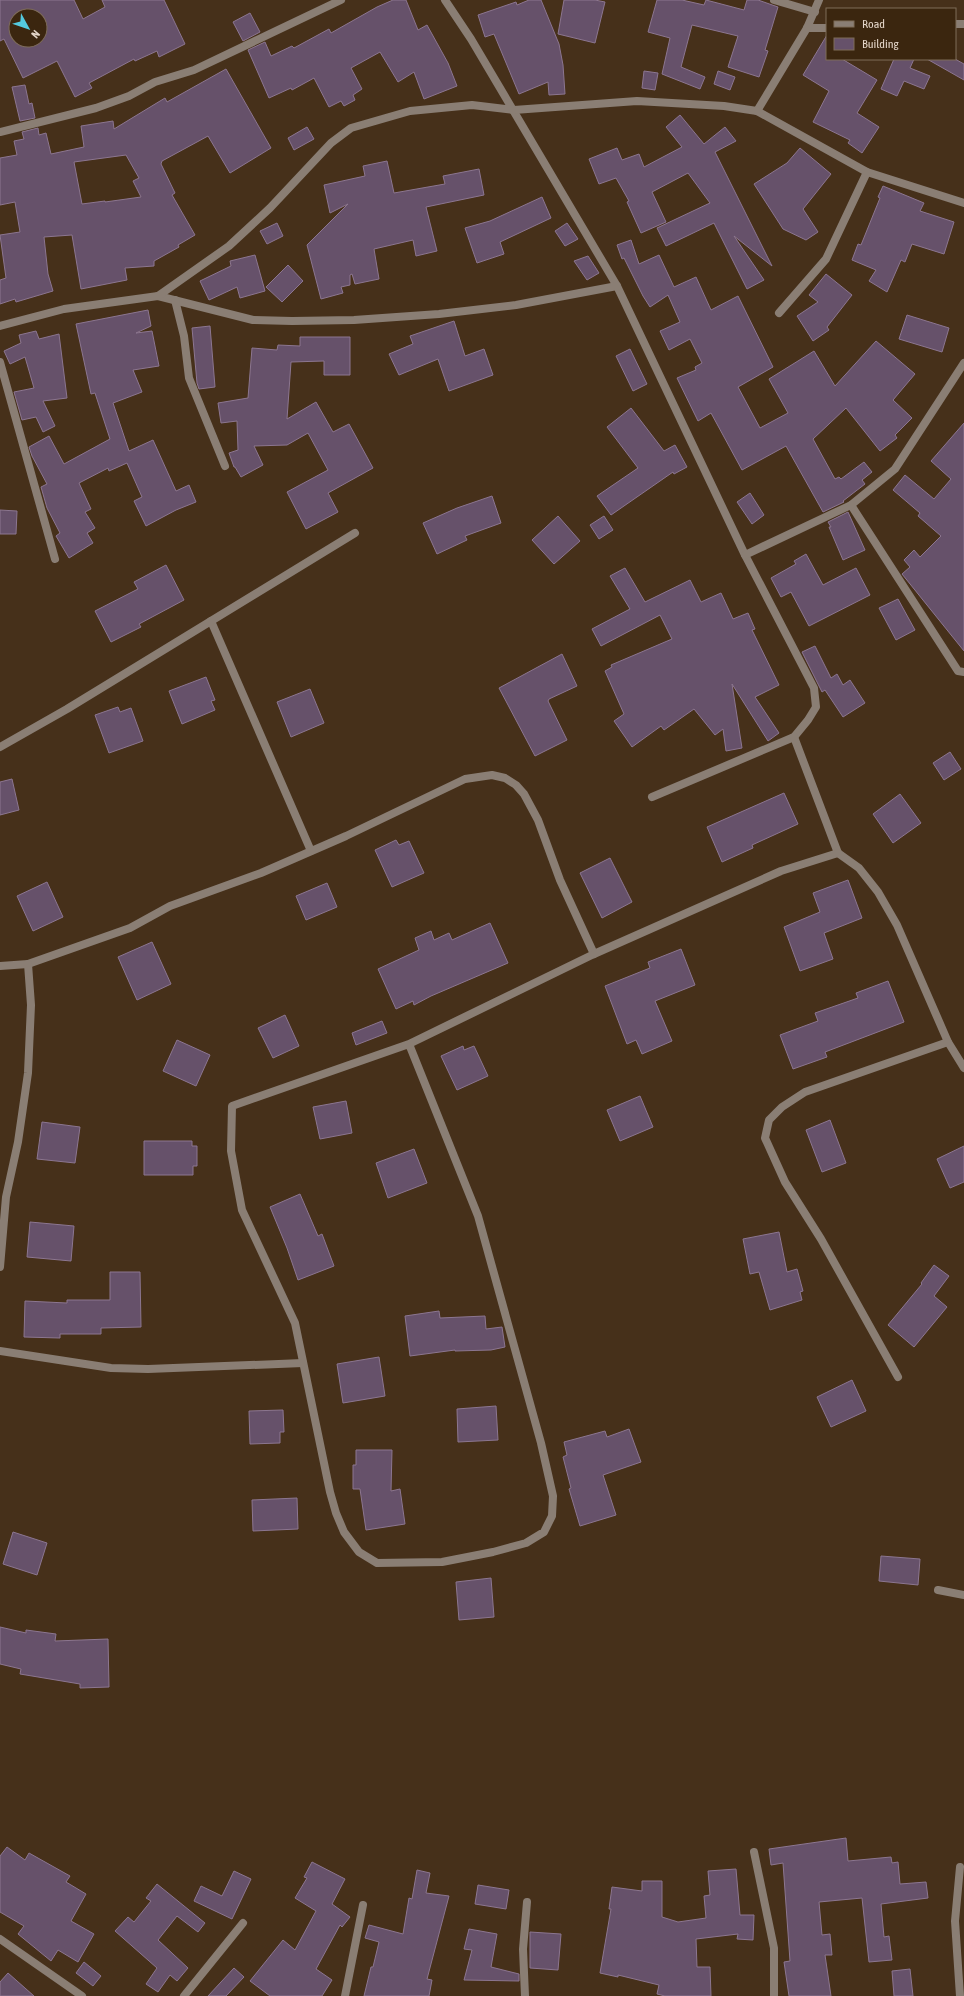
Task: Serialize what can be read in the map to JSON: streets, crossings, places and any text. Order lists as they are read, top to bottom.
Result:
{
  "legend": ["Road", "Building"],
  "north": "bottom right"
}
